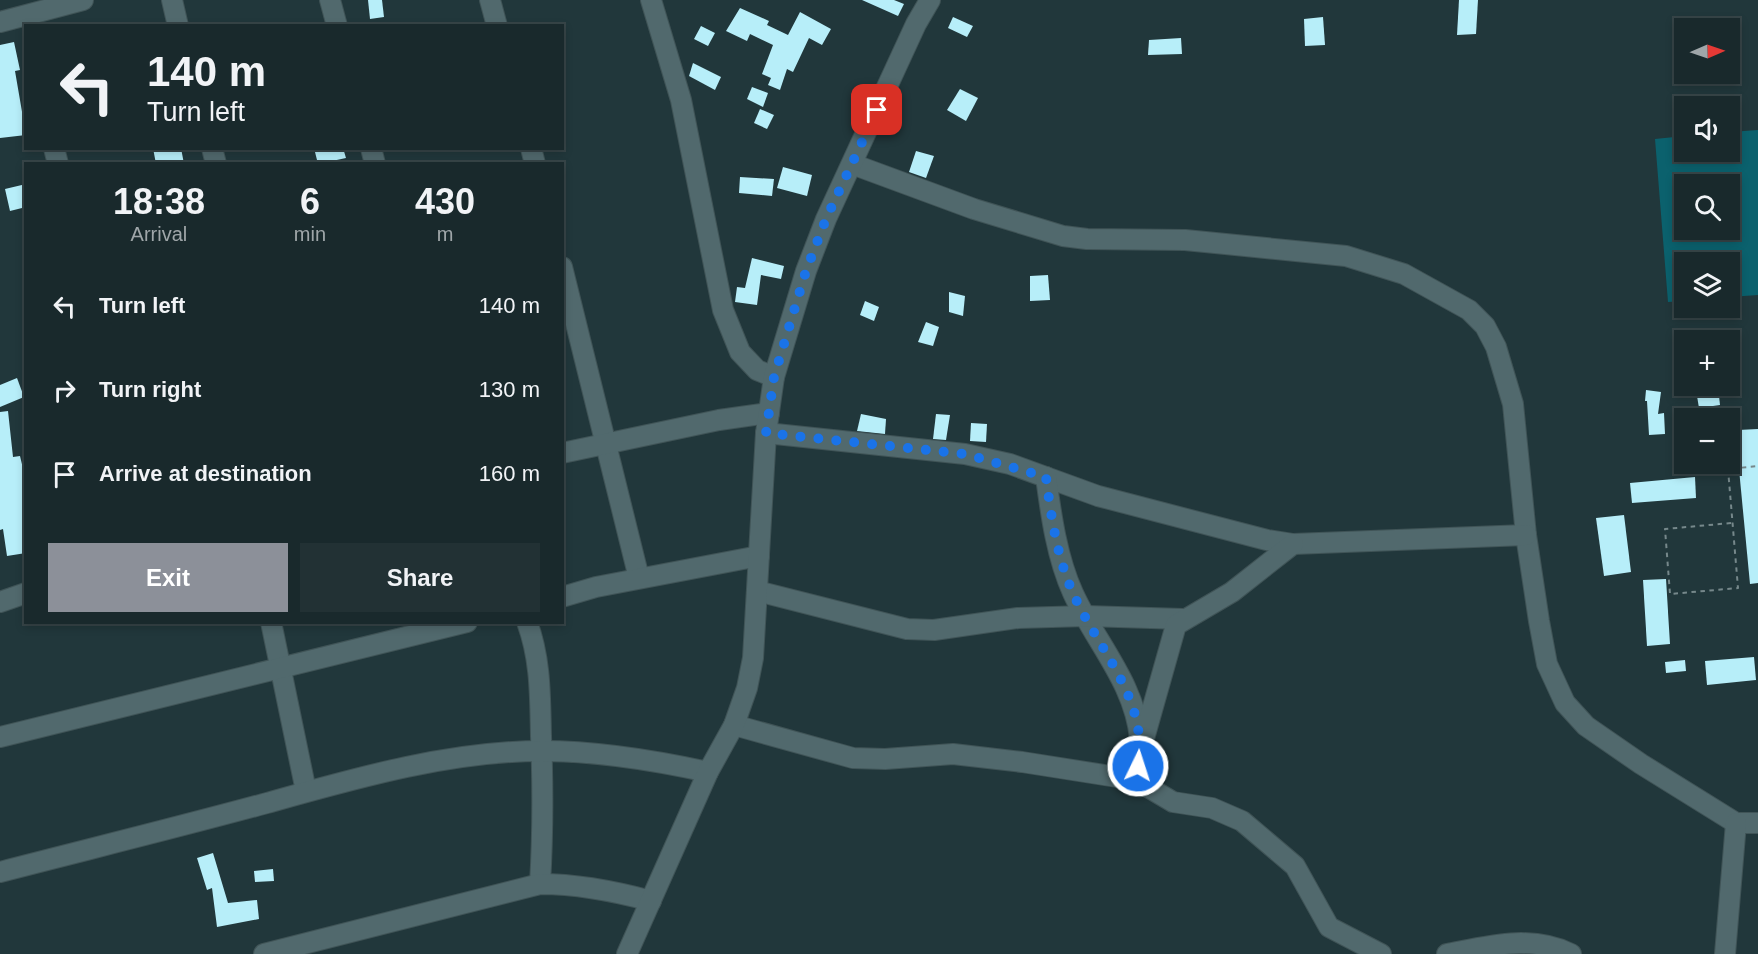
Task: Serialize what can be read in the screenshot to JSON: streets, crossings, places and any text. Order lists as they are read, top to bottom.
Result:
{
  "north": "right",
  "page": {
    "map_buttons": ["+", "−"],
    "turn": ["140 m", "Turn left"],
    "eta": [
      "18:38",
      "Arrival",
      "6",
      "min",
      "430",
      "m"
    ],
    "list": [
      {
        "name": "Turn left",
        "value": "140 m"
      },
      {
        "name": "Turn right",
        "value": "130 m"
      },
      {
        "name": "Arrive at destination",
        "value": "160 m"
      }
    ],
    "buttons": ["Exit", "Share"]
  }
}
